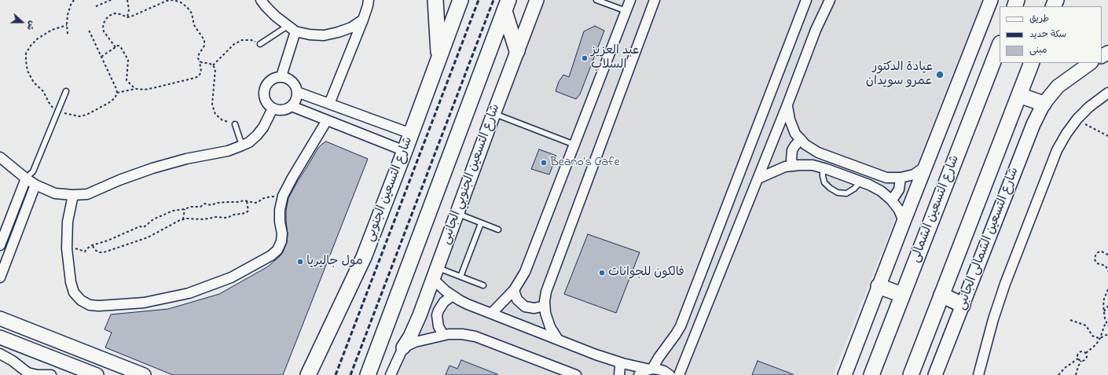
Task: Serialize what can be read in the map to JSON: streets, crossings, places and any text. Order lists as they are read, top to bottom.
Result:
{
  "streets": {
    "main road": ["شارع التسعين الجنوبي", "شارع التسعين الشمالى"],
    "street": ["شارع التسعين الجنوبي الجانبى", "شارع التسعين الشمالى الجانبى"]
  },
  "places": [
    "عبد العزيز السلاب",
    "عيادة الدكتور عمرو سويدان",
    "Beano's Cafe",
    "مول جاليريا",
    "فالكون للجوانات"
  ],
  "legend": ["طريق", "سكة حديد", "مبنى"],
  "north": "right"
}
